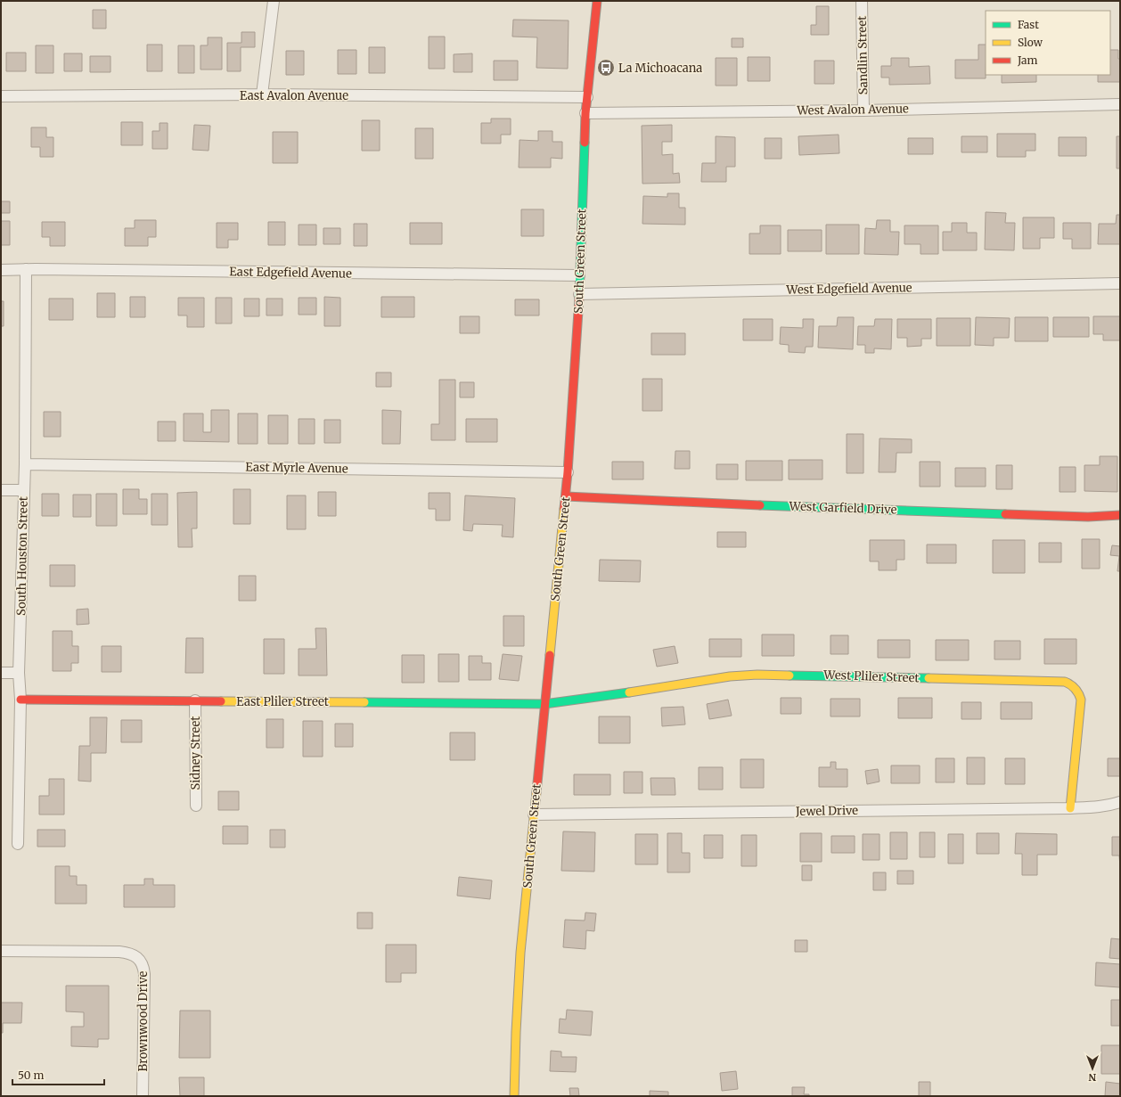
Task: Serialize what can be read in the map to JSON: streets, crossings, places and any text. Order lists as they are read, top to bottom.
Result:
{
  "streets": {
    "street": [
      "Sandlin Street",
      "East Avalon Avenue",
      "West Avalon Avenue",
      "South Green Street",
      "East Edgefield Avenue",
      "West Edgefield Avenue",
      "East Myrle Avenue",
      "West Garfield Drive",
      "South Houston Street",
      "West Pliler Street",
      "East Pliler Street",
      "Sidney Street",
      "Jewel Drive",
      "Brownwood Drive"
    ]
  },
  "crossings": [
    ["Sandlin Street", "West Avalon Avenue"],
    ["East Avalon Avenue", "South Green Street"],
    ["West Avalon Avenue", "South Green Street"],
    ["South Green Street", "East Edgefield Avenue"],
    ["South Green Street", "West Edgefield Avenue"],
    ["South Green Street", "East Myrle Avenue"],
    ["South Green Street", "West Garfield Drive"],
    ["South Green Street", "West Pliler Street"],
    ["South Green Street", "East Pliler Street"],
    ["South Green Street", "Jewel Drive"],
    ["East Edgefield Avenue", "South Houston Street"],
    ["East Myrle Avenue", "South Houston Street"],
    ["South Houston Street", "East Pliler Street"],
    ["West Pliler Street", "East Pliler Street"],
    ["West Pliler Street", "Jewel Drive"],
    ["East Pliler Street", "Sidney Street"]
  ],
  "places": {
    "bus stop": ["La Michoacana"]
  },
  "legend": ["Fast", "Slow", "Jam"],
  "scale_bar": "50 m",
  "north": "bottom"
}
